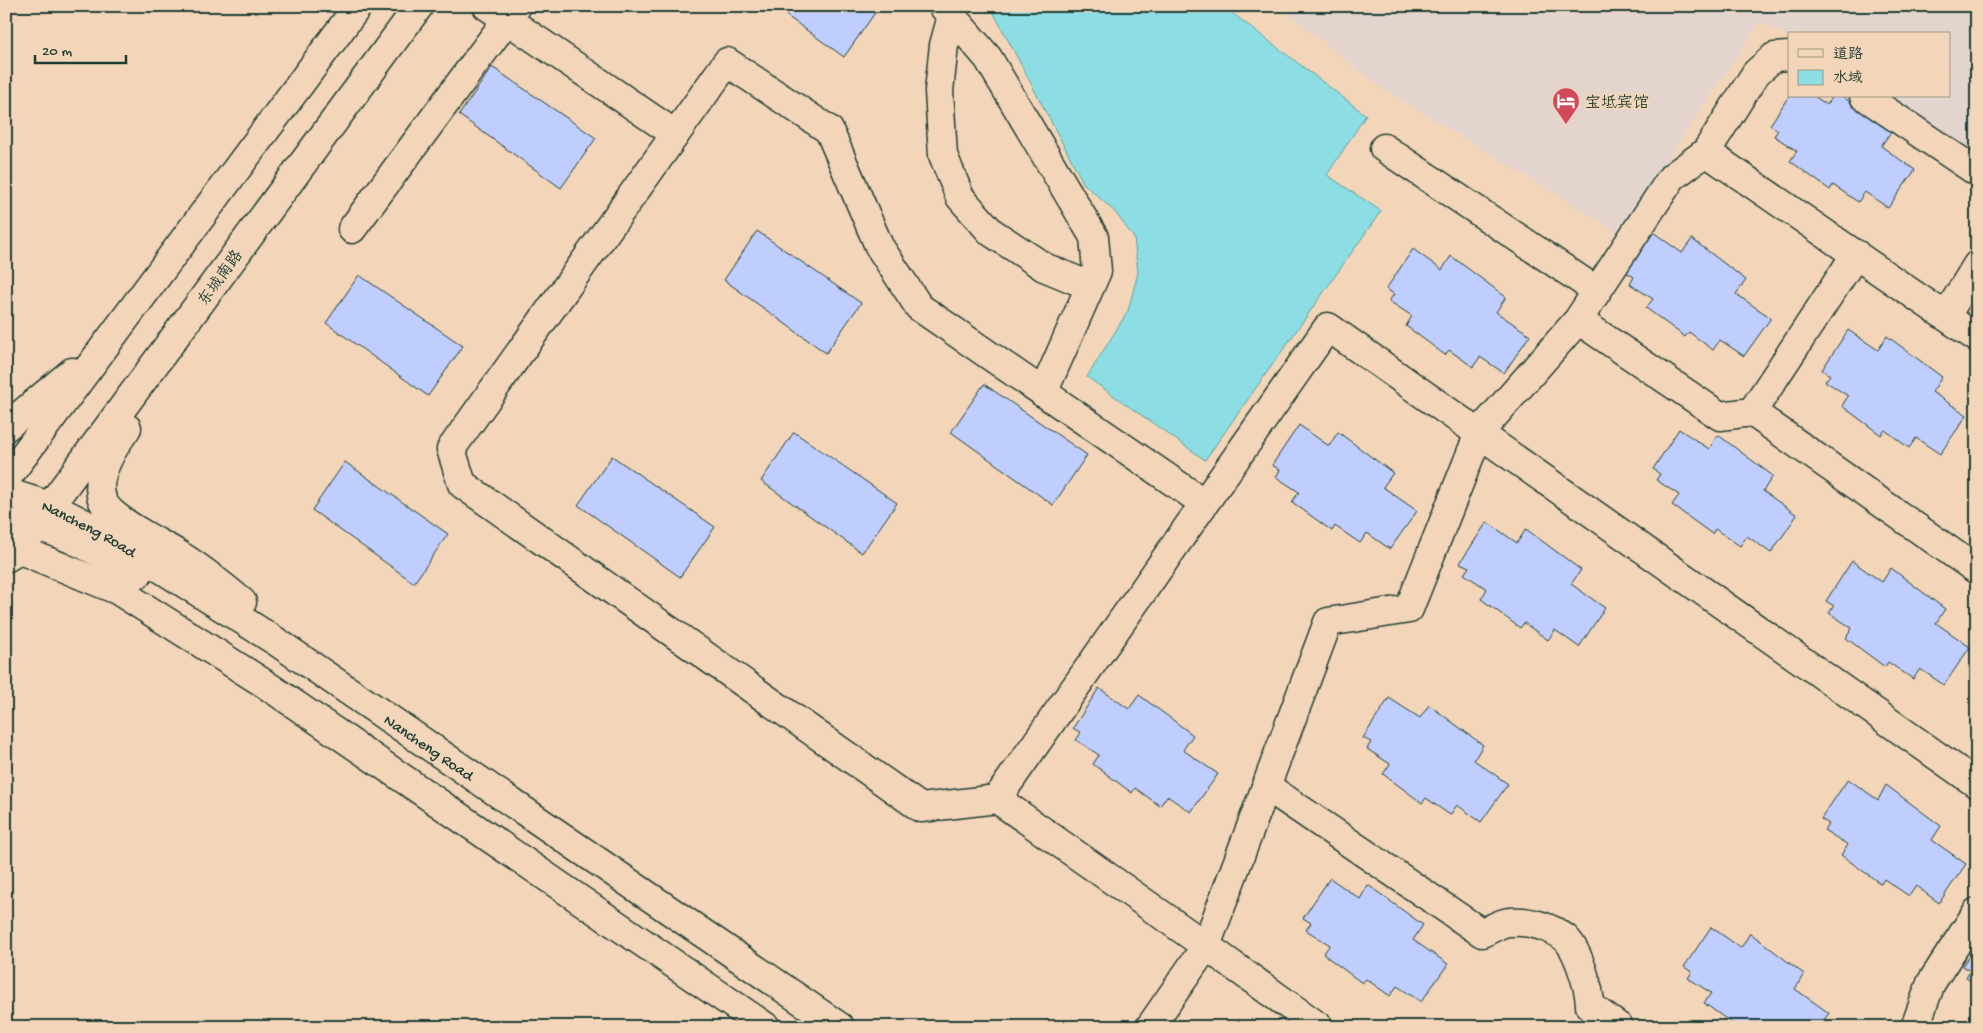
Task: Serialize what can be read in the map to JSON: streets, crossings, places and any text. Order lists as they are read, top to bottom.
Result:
{
  "streets": {
    "street": ["东城南路", "Nancheng Road"]
  },
  "crossings": [
    ["东城南路", "Nancheng Road"]
  ],
  "places": {
    "hotel": ["宝坻宾馆"]
  },
  "legend": ["道路", "水域"],
  "scale_bar": "20 m"
}
